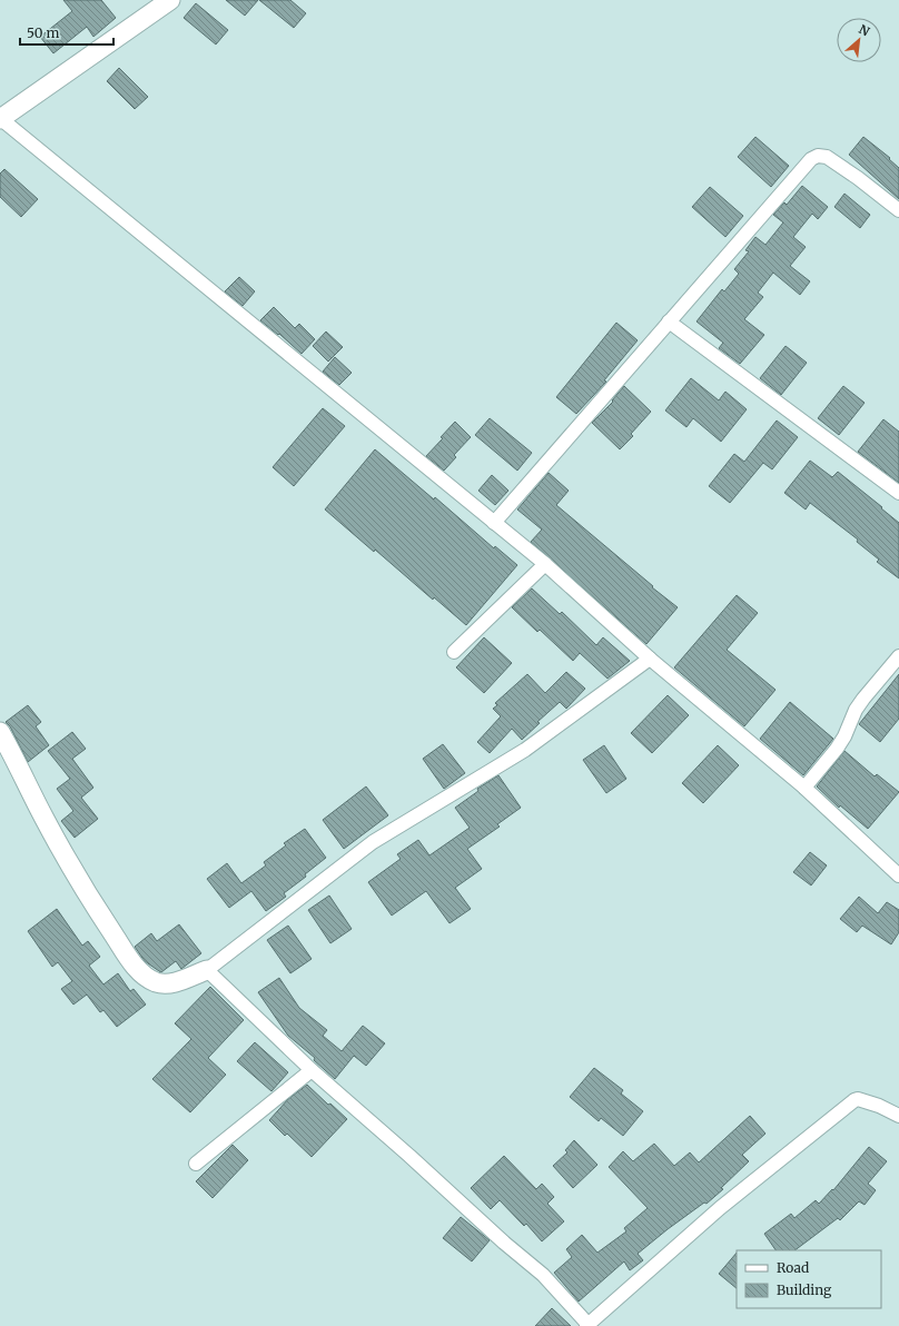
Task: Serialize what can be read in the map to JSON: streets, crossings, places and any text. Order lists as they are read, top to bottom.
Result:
{
  "legend": ["Road", "Building"],
  "scale_bar": "50 m",
  "north": "top right"
}
